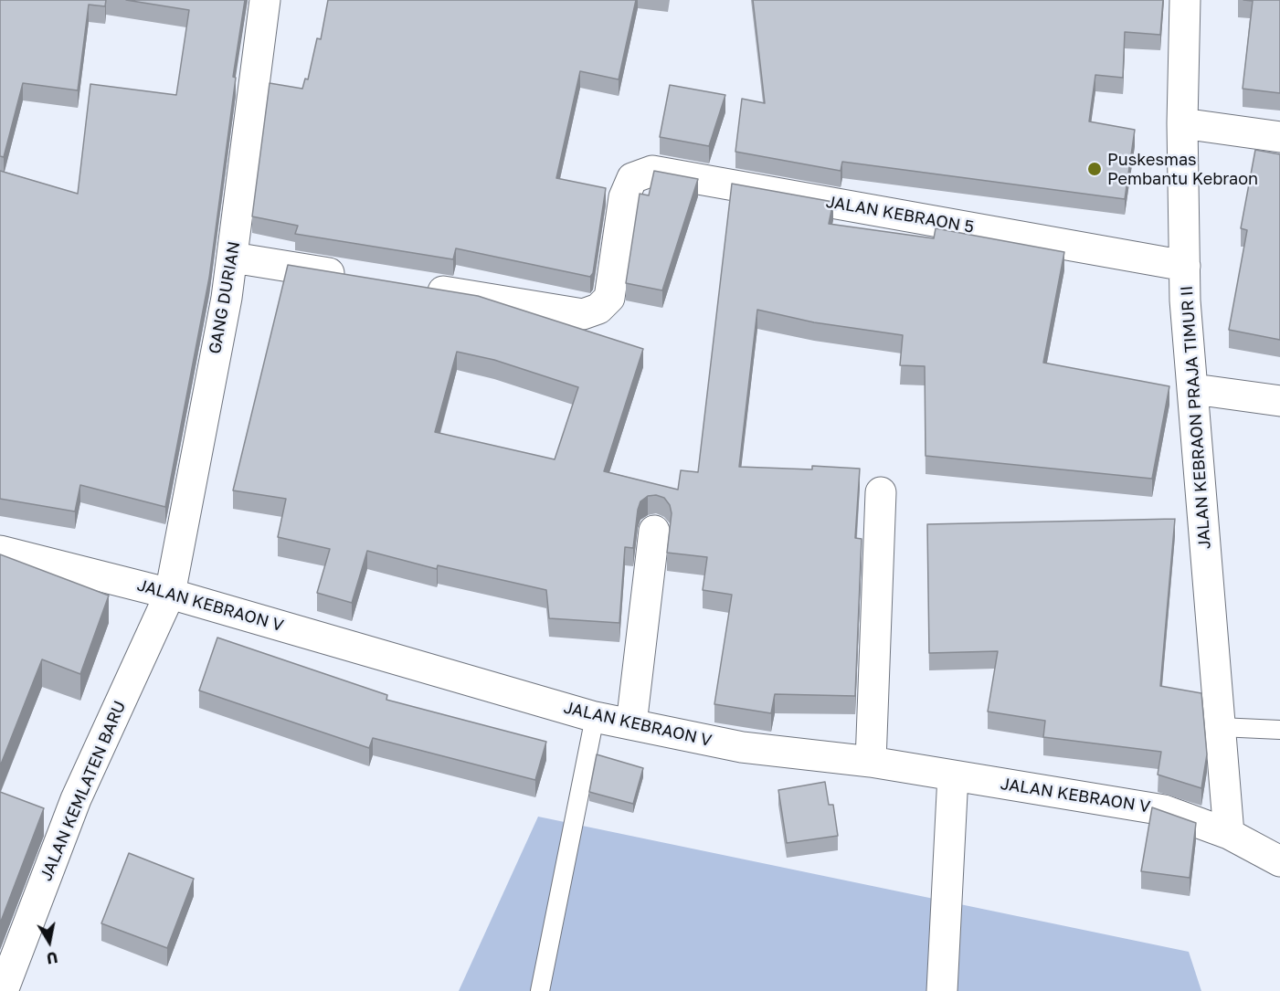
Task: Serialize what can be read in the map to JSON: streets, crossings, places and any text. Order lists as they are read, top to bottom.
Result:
{
  "streets": {
    "street": [
      "JALAN KEBRAON 5",
      "GANG DURIAN",
      "JALAN KEBRAON PRAJA TIMUR II",
      "JALAN KEBRAON V",
      "JALAN KEMLATEN BARU"
    ]
  },
  "crossings": [
    ["JALAN KEBRAON 5", "JALAN KEBRAON PRAJA TIMUR II"],
    ["GANG DURIAN", "JALAN KEBRAON V"],
    ["GANG DURIAN", "JALAN KEMLATEN BARU"],
    ["JALAN KEBRAON PRAJA TIMUR II", "JALAN KEBRAON V"],
    ["JALAN KEBRAON V", "JALAN KEMLATEN BARU"]
  ],
  "places": ["Puskesmas Pembantu Kebraon"],
  "north": "bottom"
}
